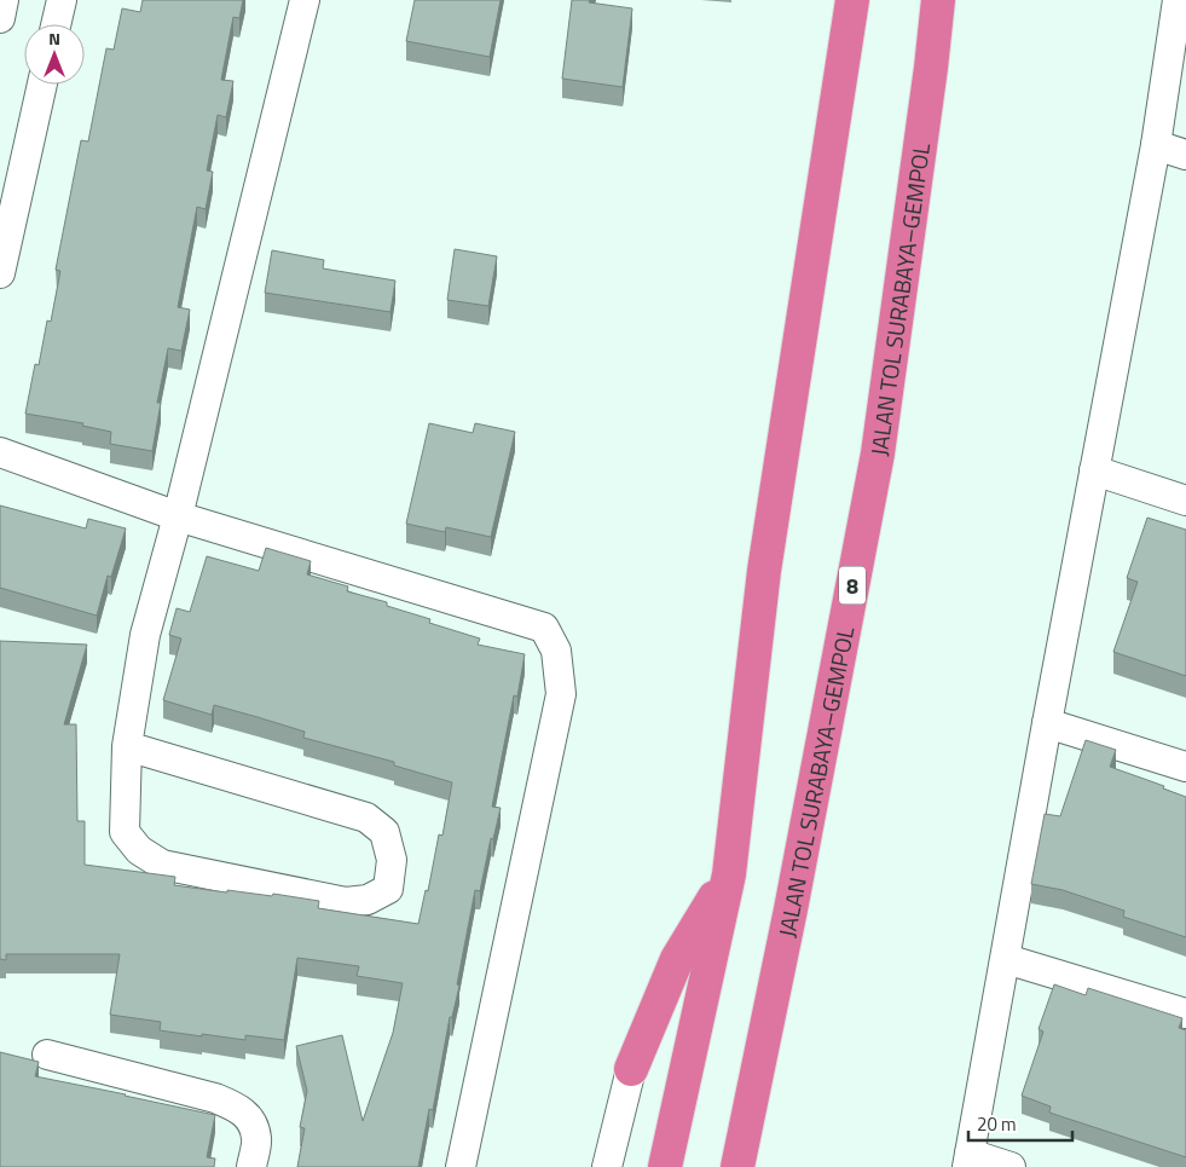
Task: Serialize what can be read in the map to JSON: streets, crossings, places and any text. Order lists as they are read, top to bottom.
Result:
{
  "streets": {
    "highway": ["JALAN TOL SURABAYA–GEMPOL", "8"]
  },
  "scale_bar": "20 m",
  "north": "top"
}
